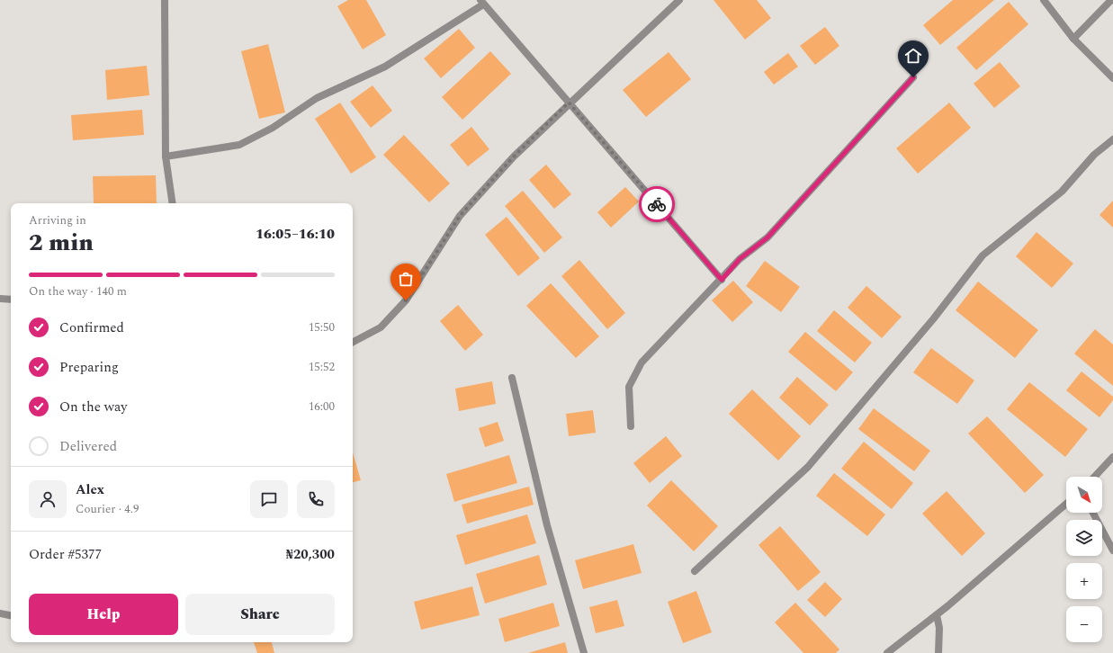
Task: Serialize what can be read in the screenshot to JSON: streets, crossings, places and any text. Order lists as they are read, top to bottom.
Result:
{
  "north": "bottom right",
  "page": {
    "heading": ["2 min", "Arriving in", "16:05–16:10"],
    "panel": [
      "Alex",
      "Courier · 4.9",
      "Order #5377",
      "₦20,300"
    ],
    "bar": "On the way · 140 m",
    "list": [
      ["Confirmed", "15:50"],
      ["Preparing", "15:52"],
      ["On the way", "16:00"],
      "Delivered"
    ],
    "map_buttons": ["+", "−"],
    "buttons": ["Help", "Share"]
  }
}
